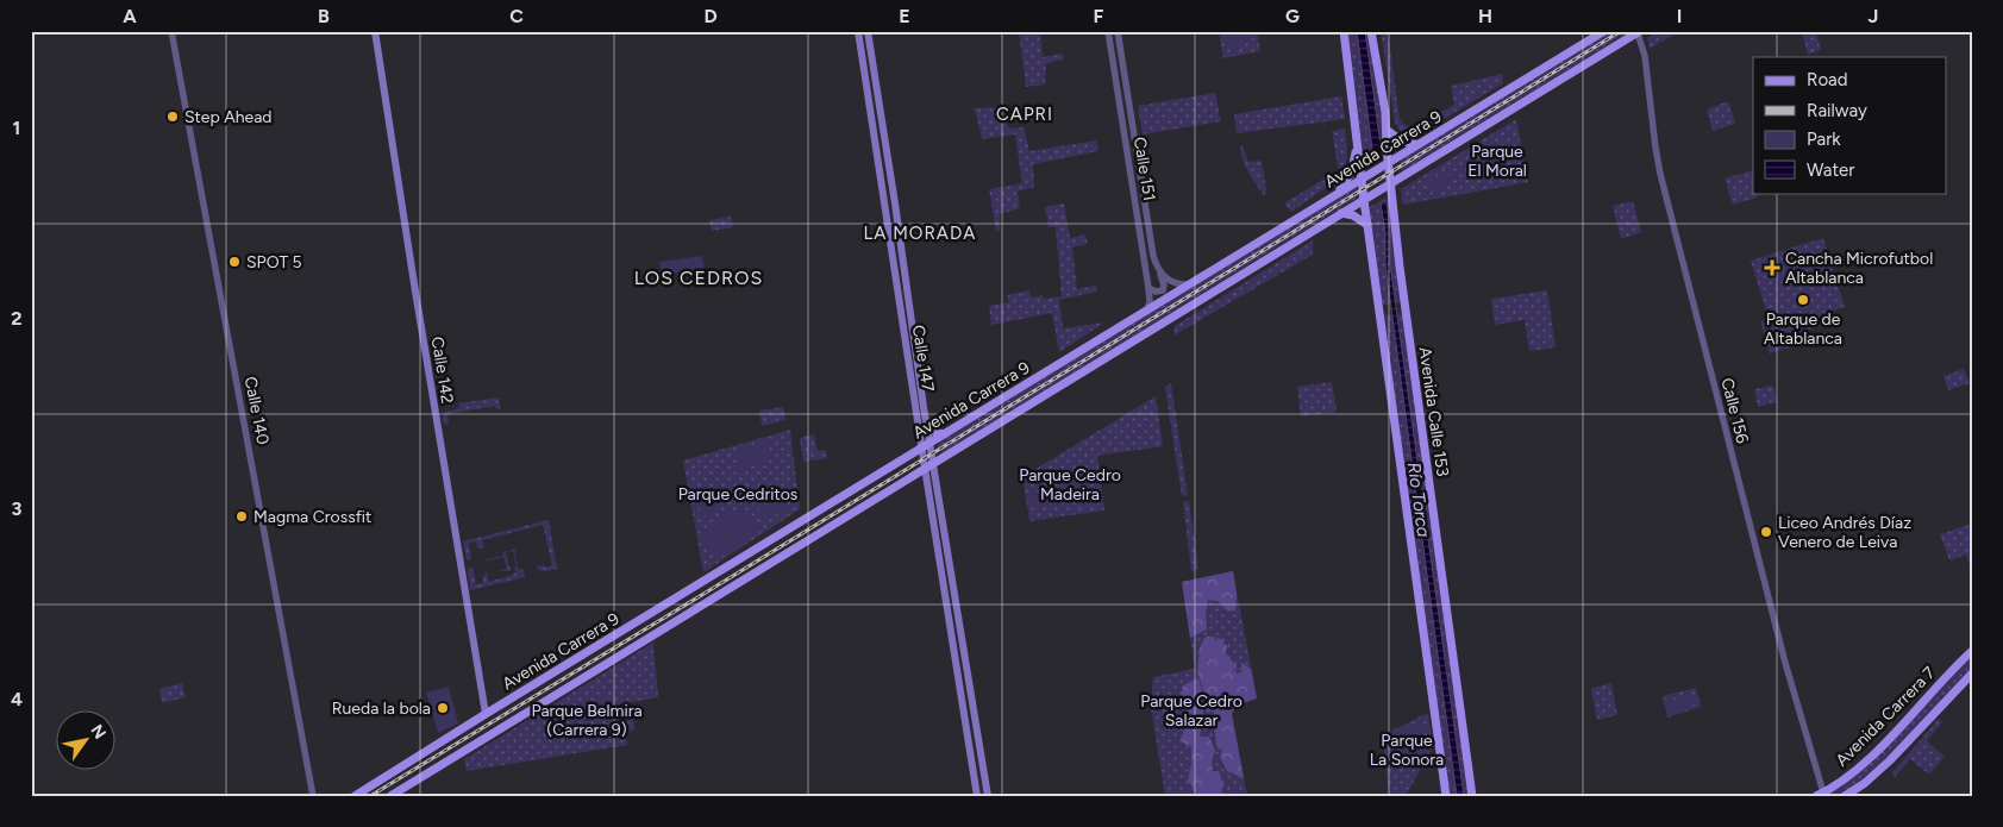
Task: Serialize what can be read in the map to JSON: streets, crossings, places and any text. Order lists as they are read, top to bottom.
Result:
{
  "streets": {
    "main road": [
      "Avenida Carrera 9",
      "Calle 147",
      "Calle 142",
      "Avenida Calle 153",
      "Avenida Carrera 7"
    ],
    "street": ["Calle 151", "Calle 140", "Calle 156"]
  },
  "crossings": [
    ["Avenida Carrera 9", "Calle 151"],
    ["Avenida Carrera 9", "Calle 147"],
    ["Avenida Carrera 9", "Calle 142"],
    ["Avenida Carrera 9", "Calle 156"],
    ["Avenida Carrera 9", "Avenida Calle 153"],
    ["Calle 156", "Avenida Carrera 7"]
  ],
  "districts": ["CAPRI", "LA MORADA", "LOS CEDROS"],
  "water": ["Río Torca"],
  "parks": [
    "Parque El Moral",
    "Parque Cedro Madeira",
    "Parque Cedritos",
    "Parque Cedro Salazar",
    "Parque Belmira (Carrera 9)",
    "Parque La Sonora"
  ],
  "places": {
    "other": [
      "Step Ahead",
      "SPOT 5",
      "Parque de Altablanca",
      "Magma Crossfit",
      "Liceo Andrés Díaz Venero de Leiva",
      "Rueda la bola"
    ],
    "health": ["Cancha Microfutbol Altablanca"]
  },
  "legend": [
    "Road",
    "Railway",
    "Park",
    "Water"
  ],
  "north": "top right",
  "grid": {
    "columns": [
      "A",
      "B",
      "C",
      "D",
      "E",
      "F",
      "G",
      "H",
      "I",
      "J"
    ],
    "rows": [
      "1",
      "2",
      "3",
      "4"
    ]
  }
}
